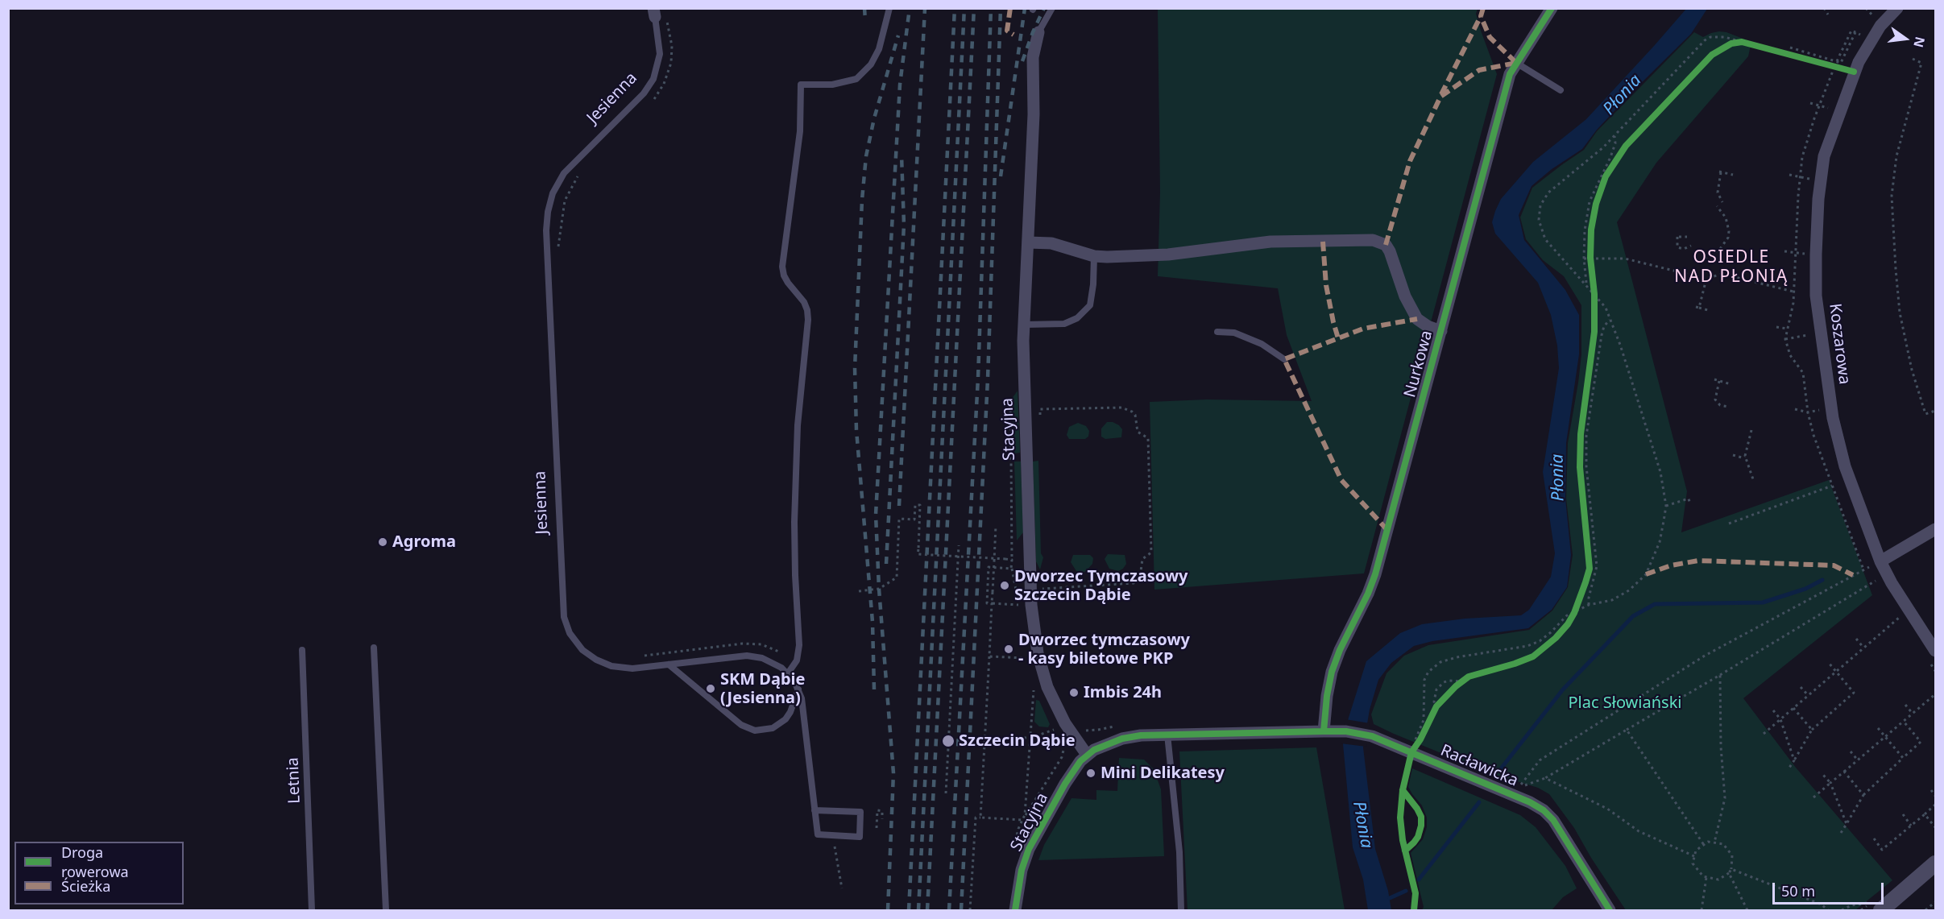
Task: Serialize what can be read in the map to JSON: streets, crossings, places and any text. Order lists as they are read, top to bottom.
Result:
{
  "streets": {
    "street": [
      "Koszarowa",
      "Nurkowa",
      "Stacyjna",
      "Racławicka"
    ],
    "lane": ["Jesienna", "Letnia"]
  },
  "crossings": [
    ["Nurkowa", "Racławicka"],
    ["Stacyjna", "Racławicka"]
  ],
  "districts": ["OSIEDLE NAD PŁONIĄ"],
  "water": ["Płonia"],
  "parks": ["Plac Słowiański"],
  "places": [
    "Agroma",
    "Dworzec Tymczasowy Szczecin Dąbie",
    "Dworzec tymczasowy - kasy biletowe PKP",
    "SKM Dąbie (Jesienna)",
    "Imbis 24h",
    "Szczecin Dąbie",
    "Mini Delikatesy"
  ],
  "legend": ["Droga rowerowa", "Ścieżka"],
  "scale_bar": "50 m",
  "north": "right"
}
